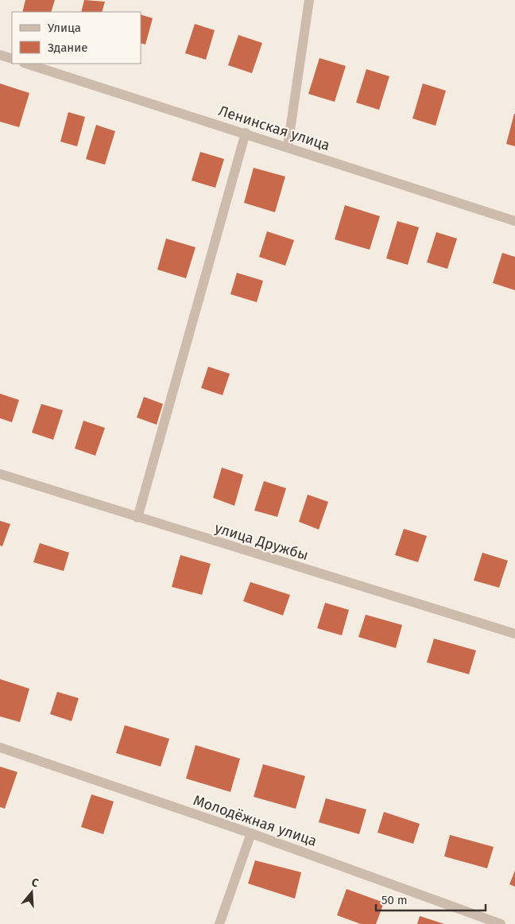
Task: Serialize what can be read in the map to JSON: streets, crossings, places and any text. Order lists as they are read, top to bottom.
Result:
{
  "streets": {
    "street": ["Ленинская улица", "улица Дружбы", "Молодёжная улица"]
  },
  "legend": ["Улица", "Здание"],
  "scale_bar": "50 m",
  "north": "top"
}
